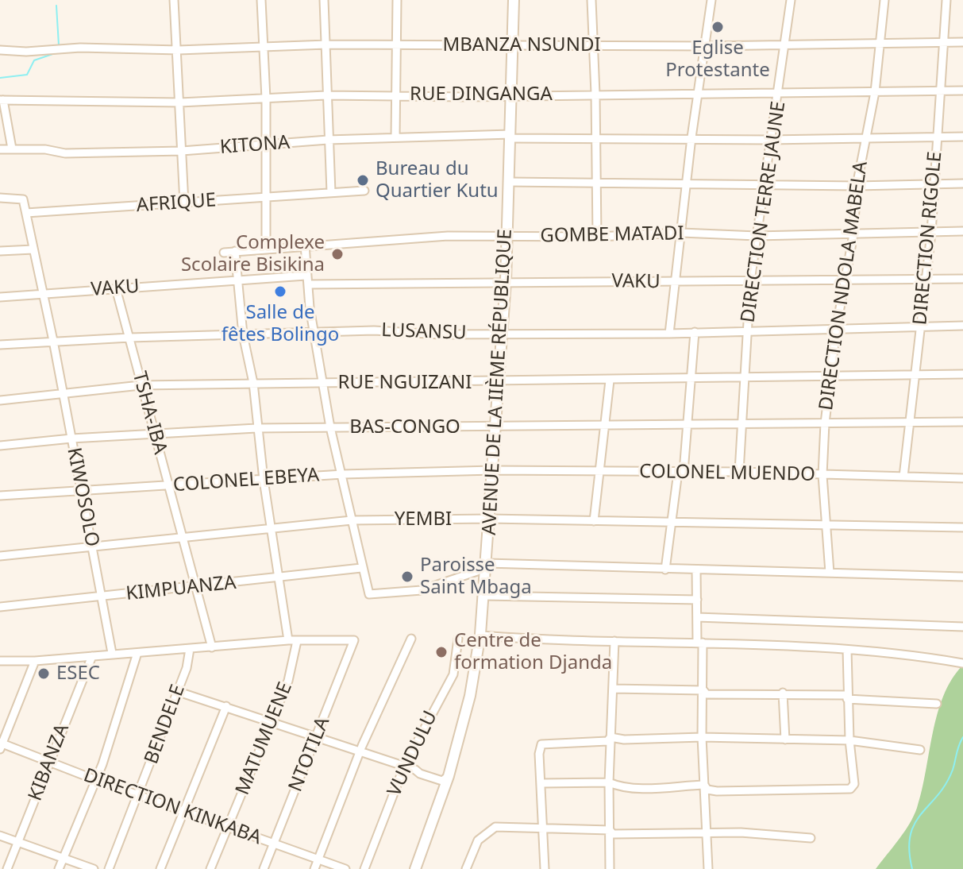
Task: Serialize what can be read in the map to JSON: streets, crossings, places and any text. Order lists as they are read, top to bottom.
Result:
{
  "streets": {
    "street": [
      "MBANZA NSUNDI",
      "RUE DINGANGA",
      "KITONA",
      "AFRIQUE",
      "DIRECTION TERRE JAUNE",
      "GOMBE MATADI",
      "DIRECTION RIGOLE",
      "VAKU",
      "DIRECTION NDOLA MABELA",
      "LUSANSU",
      "AVENUE DE LA IIÈME RÉPUBLIQUE",
      "RUE NGUIZANI",
      "TSHA-IBA",
      "BAS-CONGO",
      "COLONEL MUENDO",
      "COLONEL EBEYA",
      "KIWOSOLO",
      "YEMBI",
      "KIMPUANZA",
      "BENDELE",
      "MATUMUENE",
      "VUNDULU",
      "NTOTILA",
      "KIBANZA",
      "DIRECTION KINKABA"
    ]
  },
  "crossings": [
    ["MBANZA NSUNDI", "DIRECTION TERRE JAUNE"],
    ["MBANZA NSUNDI", "DIRECTION RIGOLE"],
    ["MBANZA NSUNDI", "DIRECTION NDOLA MABELA"],
    ["MBANZA NSUNDI", "AVENUE DE LA IIÈME RÉPUBLIQUE"],
    ["RUE DINGANGA", "DIRECTION TERRE JAUNE"],
    ["RUE DINGANGA", "DIRECTION RIGOLE"],
    ["RUE DINGANGA", "DIRECTION NDOLA MABELA"],
    ["RUE DINGANGA", "AVENUE DE LA IIÈME RÉPUBLIQUE"],
    ["KITONA", "DIRECTION TERRE JAUNE"],
    ["KITONA", "DIRECTION RIGOLE"],
    ["KITONA", "DIRECTION NDOLA MABELA"],
    ["KITONA", "AVENUE DE LA IIÈME RÉPUBLIQUE"],
    ["AFRIQUE", "KIWOSOLO"],
    ["DIRECTION TERRE JAUNE", "GOMBE MATADI"],
    ["DIRECTION TERRE JAUNE", "VAKU"],
    ["DIRECTION TERRE JAUNE", "LUSANSU"],
    ["DIRECTION TERRE JAUNE", "RUE NGUIZANI"],
    ["DIRECTION TERRE JAUNE", "BAS-CONGO"],
    ["DIRECTION TERRE JAUNE", "COLONEL MUENDO"],
    ["GOMBE MATADI", "DIRECTION RIGOLE"],
    ["GOMBE MATADI", "DIRECTION NDOLA MABELA"],
    ["GOMBE MATADI", "AVENUE DE LA IIÈME RÉPUBLIQUE"],
    ["GOMBE MATADI", "MATUMUENE"],
    ["DIRECTION RIGOLE", "VAKU"],
    ["DIRECTION RIGOLE", "LUSANSU"],
    ["DIRECTION RIGOLE", "RUE NGUIZANI"],
    ["DIRECTION RIGOLE", "BAS-CONGO"],
    ["DIRECTION RIGOLE", "COLONEL MUENDO"],
    ["VAKU", "DIRECTION NDOLA MABELA"],
    ["VAKU", "AVENUE DE LA IIÈME RÉPUBLIQUE"],
    ["VAKU", "TSHA-IBA"],
    ["VAKU", "KIWOSOLO"],
    ["VAKU", "MATUMUENE"],
    ["DIRECTION NDOLA MABELA", "LUSANSU"],
    ["DIRECTION NDOLA MABELA", "RUE NGUIZANI"],
    ["DIRECTION NDOLA MABELA", "BAS-CONGO"],
    ["DIRECTION NDOLA MABELA", "COLONEL MUENDO"],
    ["DIRECTION NDOLA MABELA", "YEMBI"],
    ["LUSANSU", "AVENUE DE LA IIÈME RÉPUBLIQUE"],
    ["LUSANSU", "TSHA-IBA"],
    ["LUSANSU", "KIWOSOLO"],
    ["LUSANSU", "MATUMUENE"],
    ["AVENUE DE LA IIÈME RÉPUBLIQUE", "RUE NGUIZANI"],
    ["AVENUE DE LA IIÈME RÉPUBLIQUE", "BAS-CONGO"],
    ["AVENUE DE LA IIÈME RÉPUBLIQUE", "COLONEL MUENDO"],
    ["AVENUE DE LA IIÈME RÉPUBLIQUE", "COLONEL EBEYA"],
    ["AVENUE DE LA IIÈME RÉPUBLIQUE", "YEMBI"],
    ["RUE NGUIZANI", "TSHA-IBA"],
    ["RUE NGUIZANI", "KIWOSOLO"],
    ["RUE NGUIZANI", "MATUMUENE"],
    ["TSHA-IBA", "BAS-CONGO"],
    ["TSHA-IBA", "COLONEL EBEYA"],
    ["TSHA-IBA", "YEMBI"],
    ["TSHA-IBA", "KIMPUANZA"],
    ["BAS-CONGO", "KIWOSOLO"],
    ["BAS-CONGO", "MATUMUENE"],
    ["COLONEL MUENDO", "COLONEL EBEYA"],
    ["COLONEL EBEYA", "KIWOSOLO"],
    ["COLONEL EBEYA", "MATUMUENE"],
    ["KIWOSOLO", "YEMBI"],
    ["KIWOSOLO", "KIMPUANZA"],
    ["YEMBI", "MATUMUENE"],
    ["KIMPUANZA", "MATUMUENE"],
    ["BENDELE", "DIRECTION KINKABA"],
    ["MATUMUENE", "NTOTILA"],
    ["MATUMUENE", "DIRECTION KINKABA"],
    ["NTOTILA", "DIRECTION KINKABA"],
    ["KIBANZA", "DIRECTION KINKABA"]
  ],
  "places": [
    "Eglise Protestante",
    "Bureau du Quartier Kutu",
    "Complexe Scolaire Bisikina",
    "Salle de fêtes Bolingo",
    "Paroisse Saint Mbaga",
    "Centre de formation Djanda",
    "ESEC"
  ]
}
